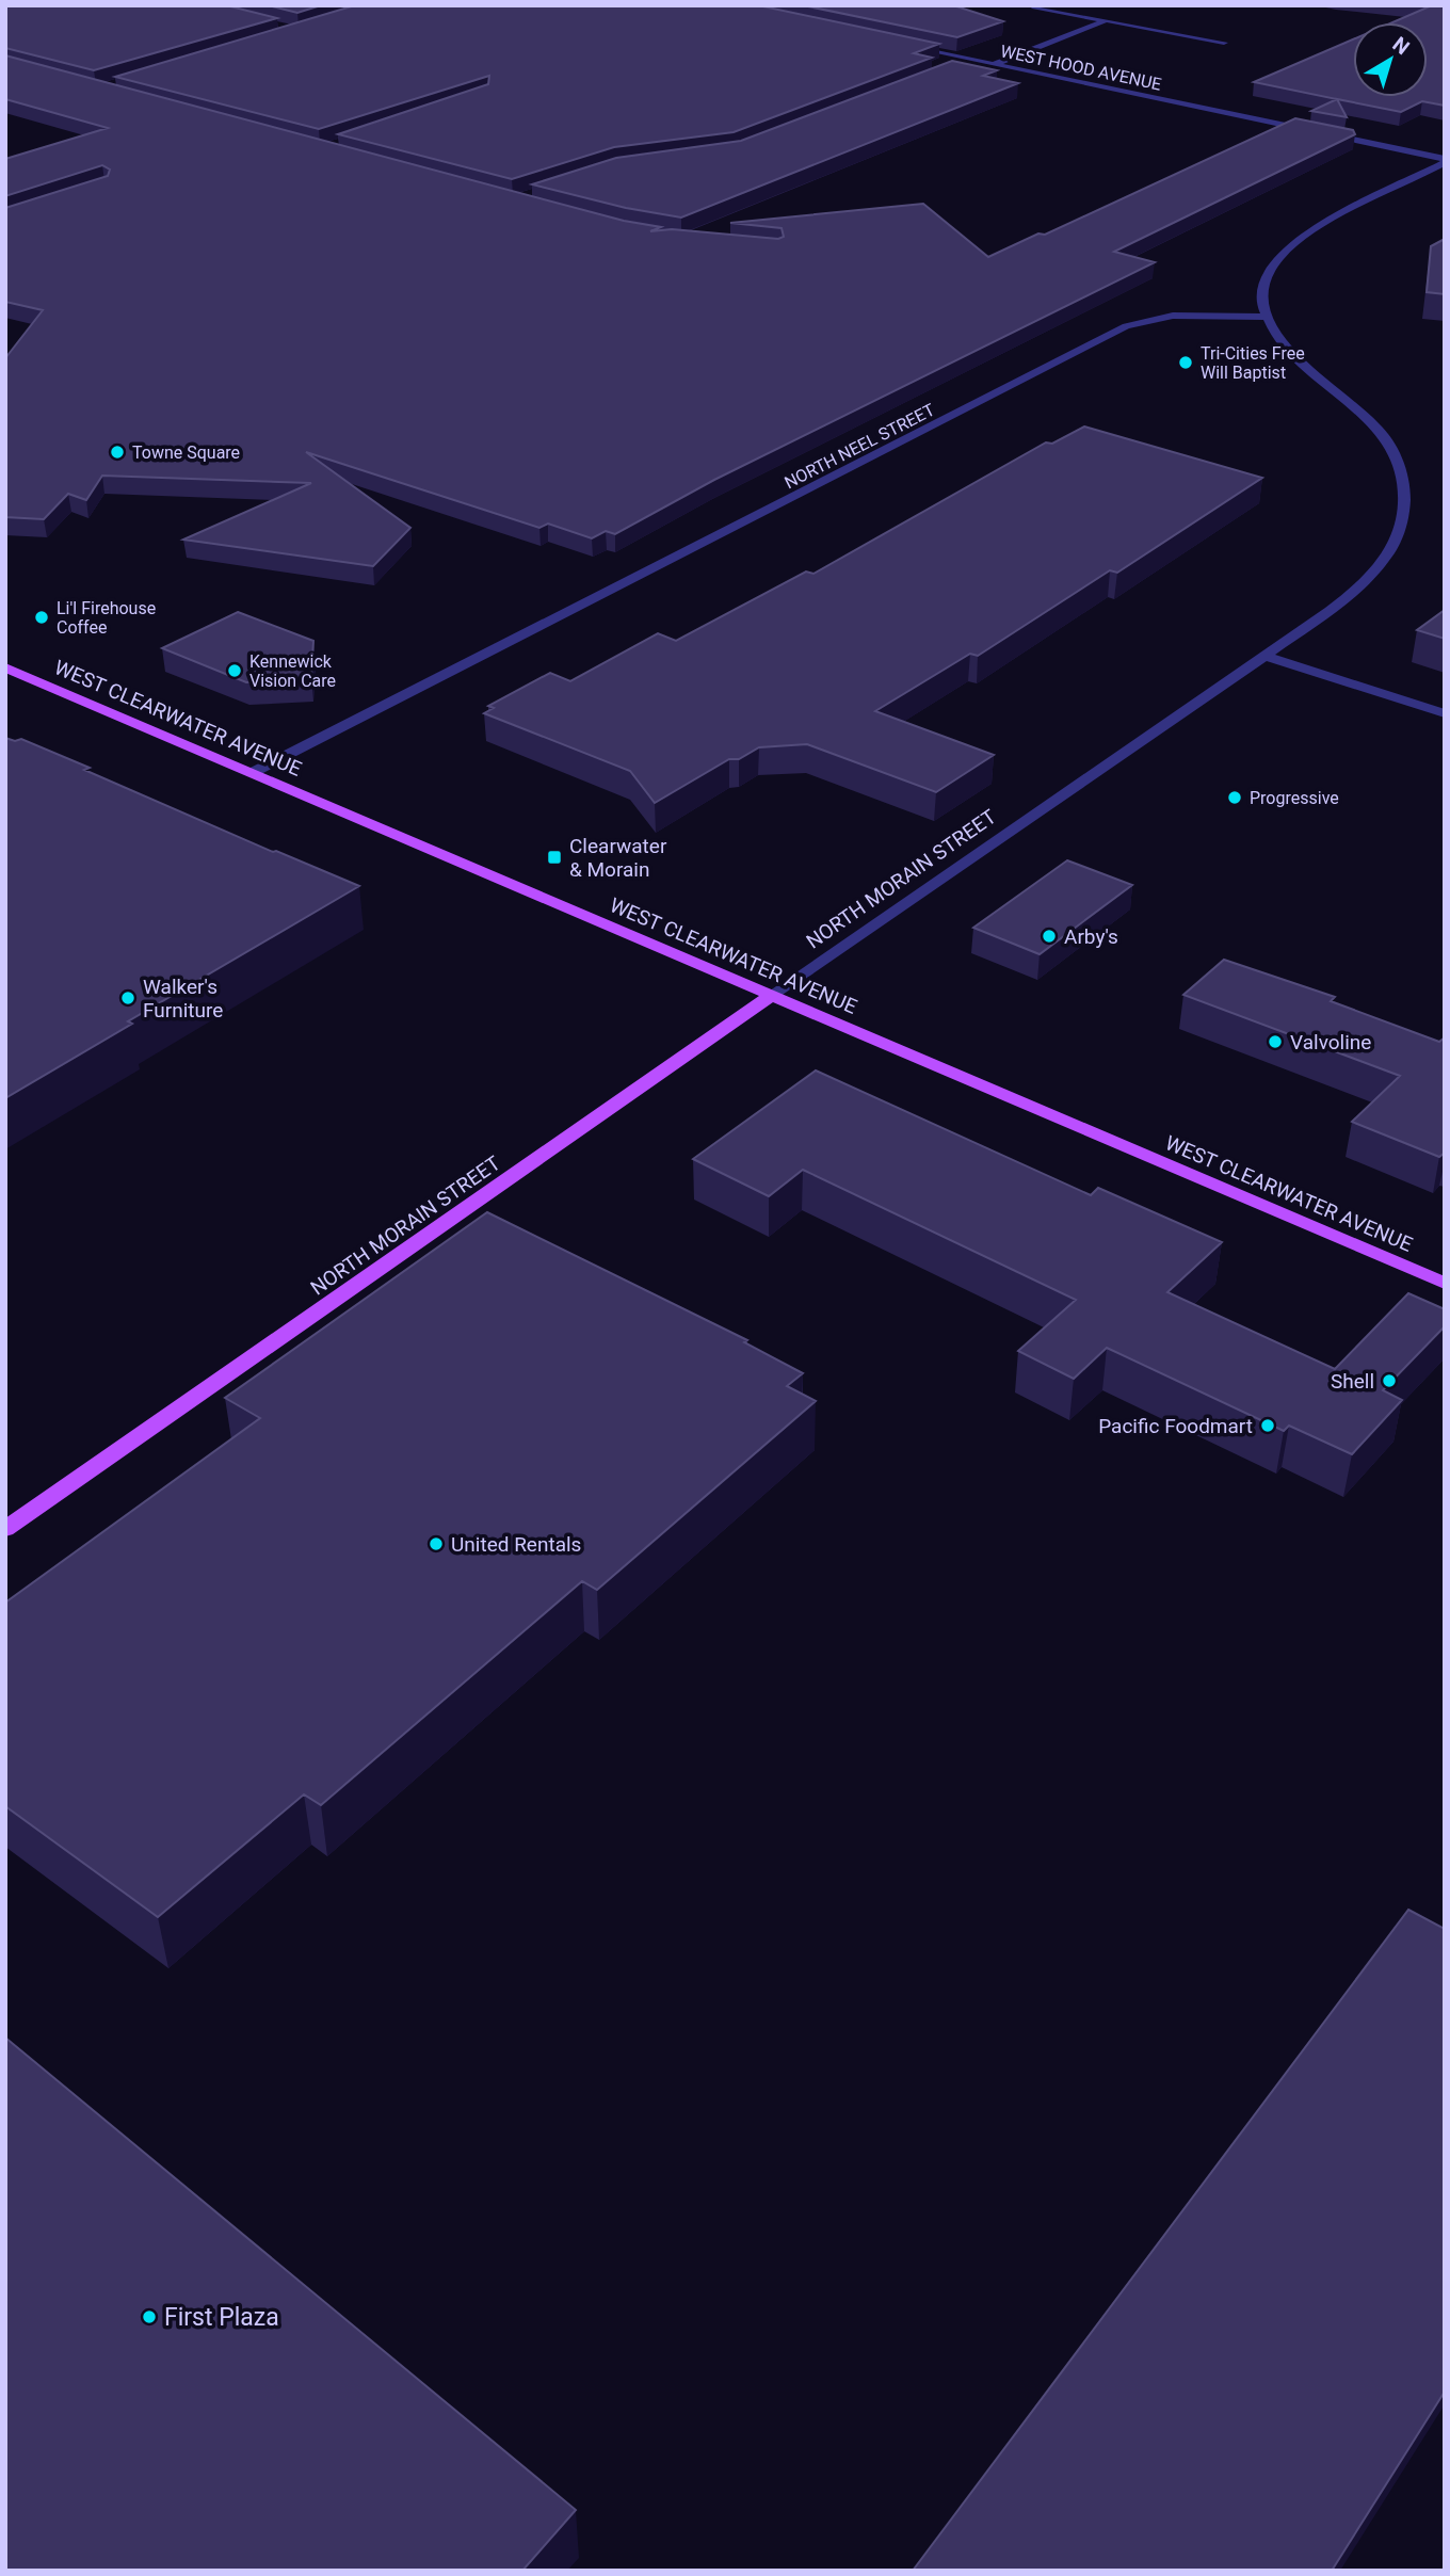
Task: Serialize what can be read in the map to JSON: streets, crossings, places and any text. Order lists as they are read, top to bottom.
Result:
{
  "streets": {
    "main road": ["WEST CLEARWATER AVENUE", "NORTH MORAIN STREET"],
    "street": ["WEST HOOD AVENUE", "NORTH NEEL STREET"]
  },
  "crossings": [
    ["NORTH NEEL STREET", "WEST CLEARWATER AVENUE"],
    ["NORTH NEEL STREET", "NORTH MORAIN STREET"],
    ["WEST CLEARWATER AVENUE", "NORTH MORAIN STREET"]
  ],
  "places": {
    "other": [
      "Tri-Cities Free Will Baptist",
      "Towne Square",
      "Li'l Firehouse Coffee",
      "Kennewick Vision Care",
      "Progressive",
      "Arby's",
      "Walker's Furniture",
      "Valvoline",
      "Shell",
      "Pacific Foodmart",
      "United Rentals",
      "First Plaza"
    ],
    "transit": ["Clearwater & Morain"]
  },
  "north": "top right"
}
